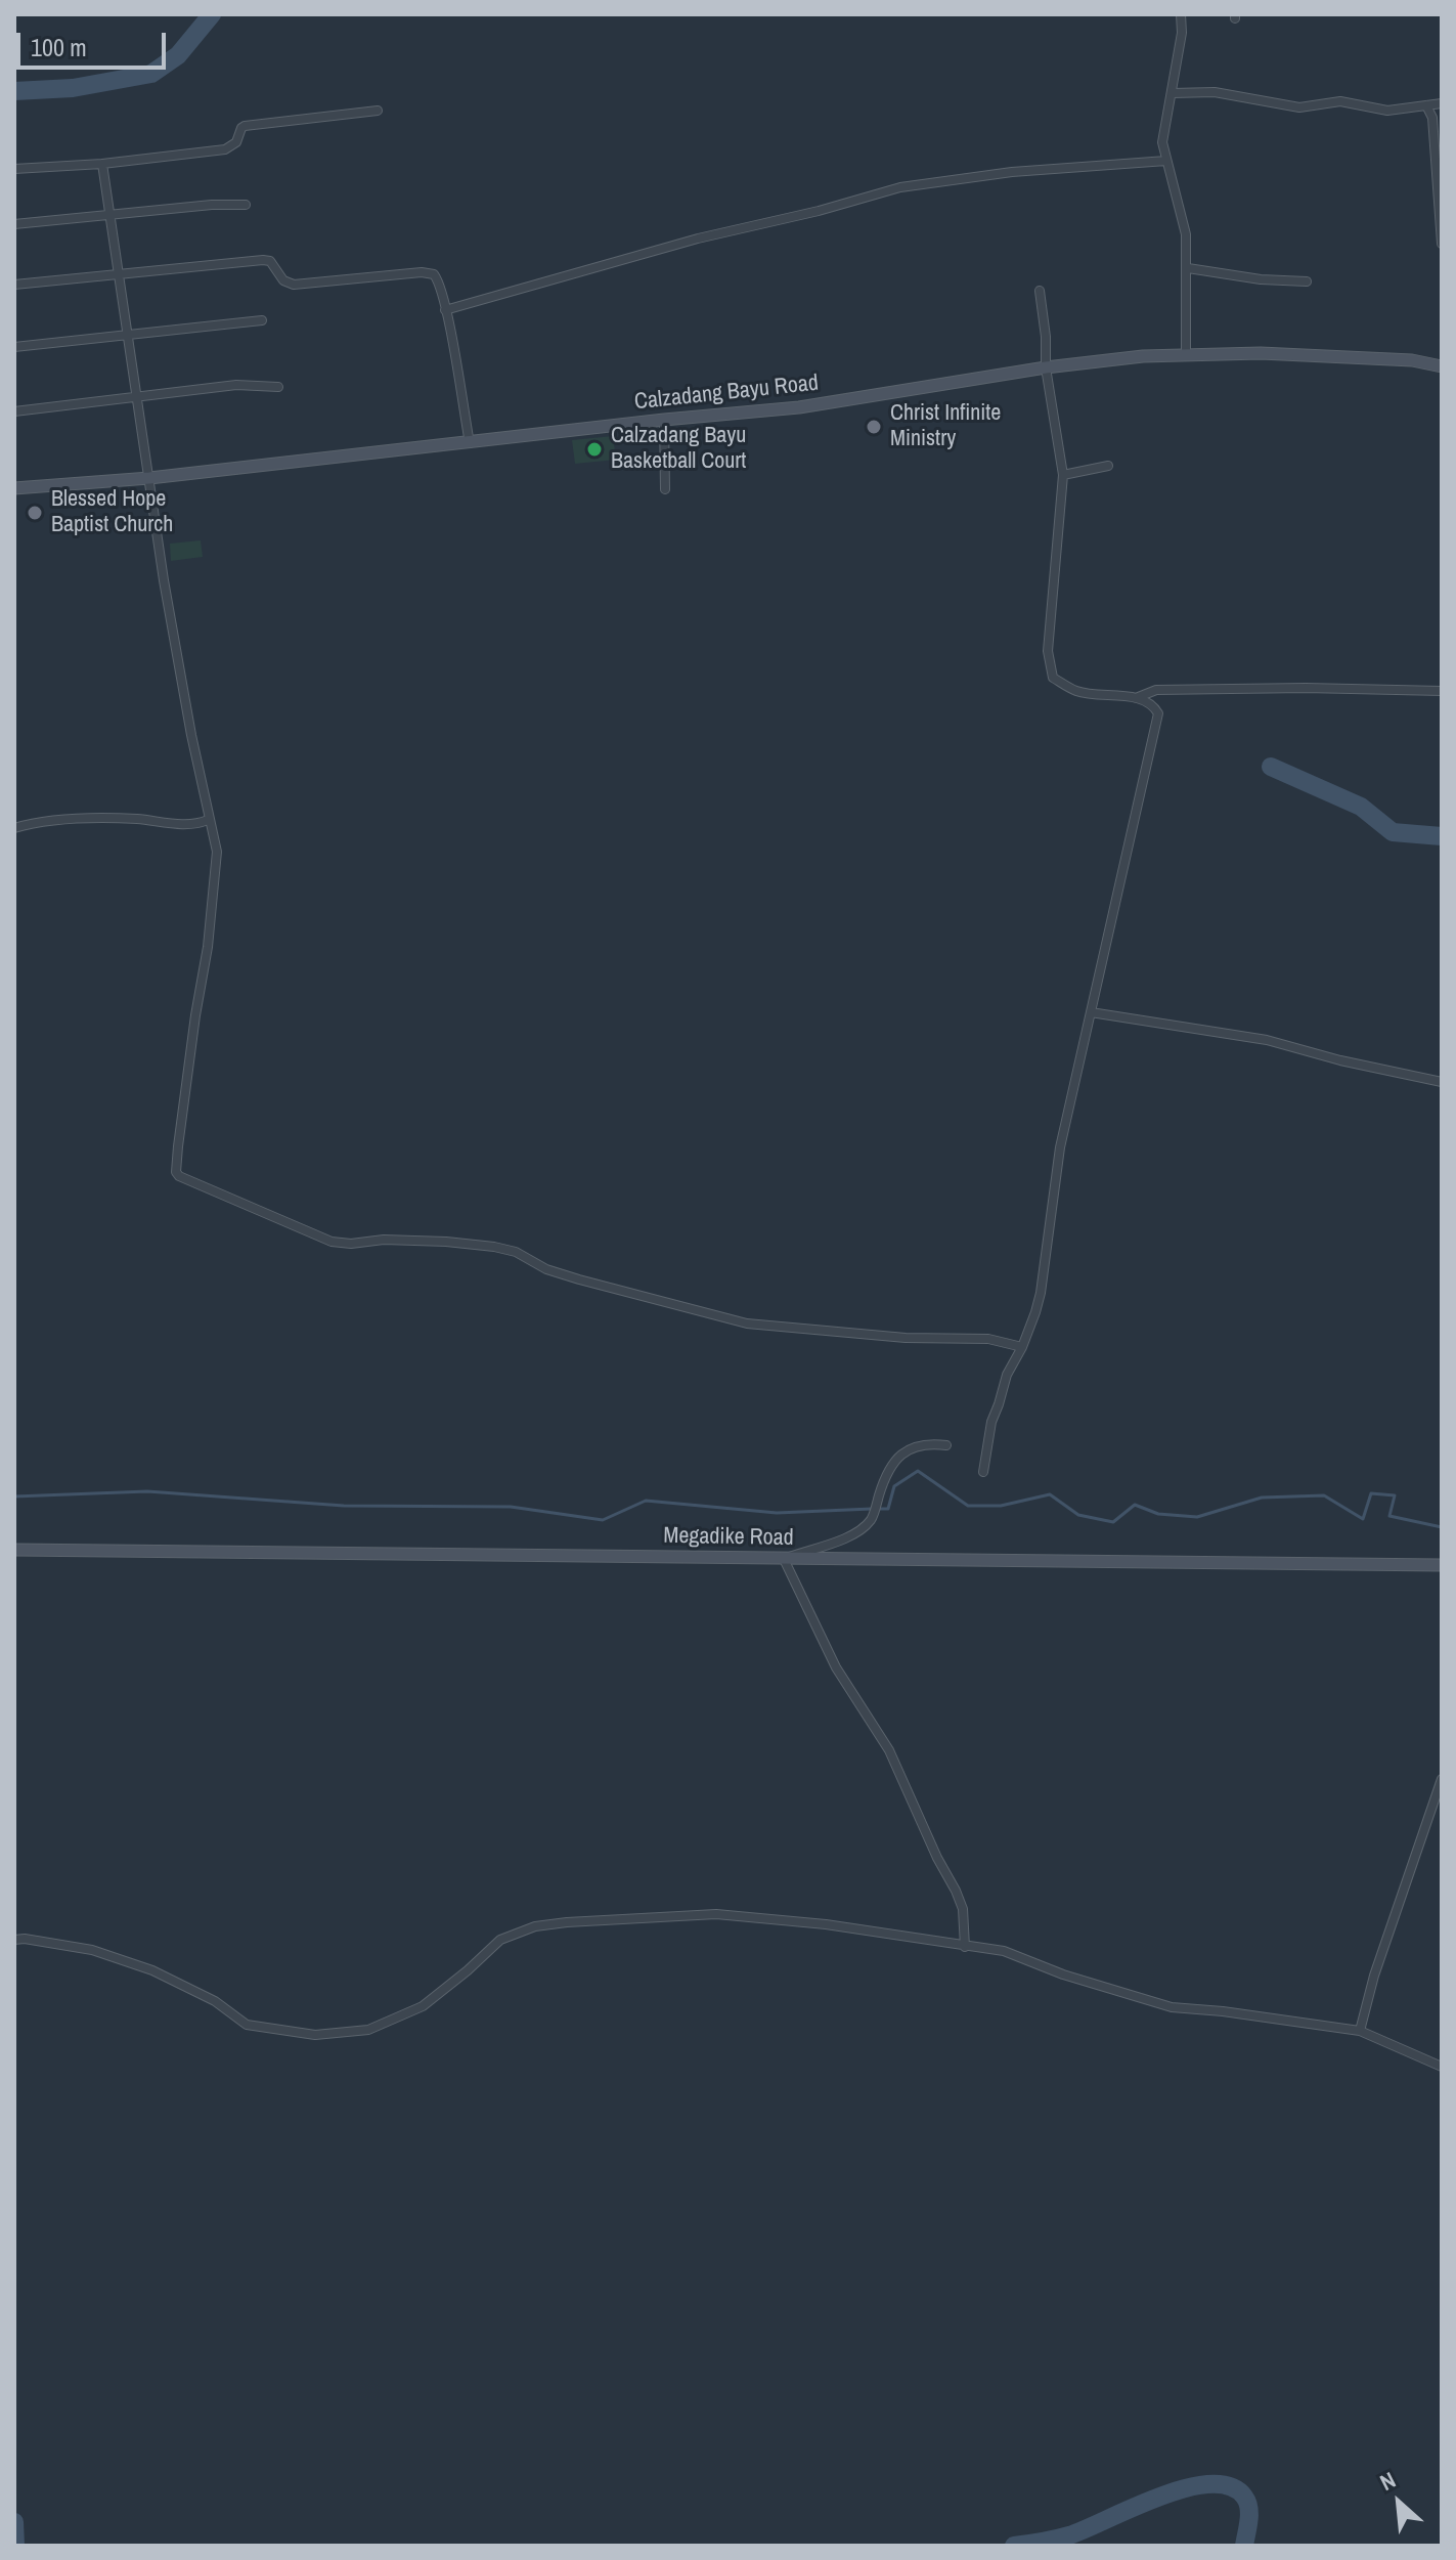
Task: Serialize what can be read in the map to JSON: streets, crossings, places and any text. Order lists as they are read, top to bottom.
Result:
{
  "streets": {
    "street": ["Calzadang Bayu Road", "Megadike Road"]
  },
  "places": ["Christ Infinite Ministry", "Calzadang Bayu Basketball Court", "Blessed Hope Baptist Church"],
  "scale_bar": "100 m",
  "north": "top left"
}
